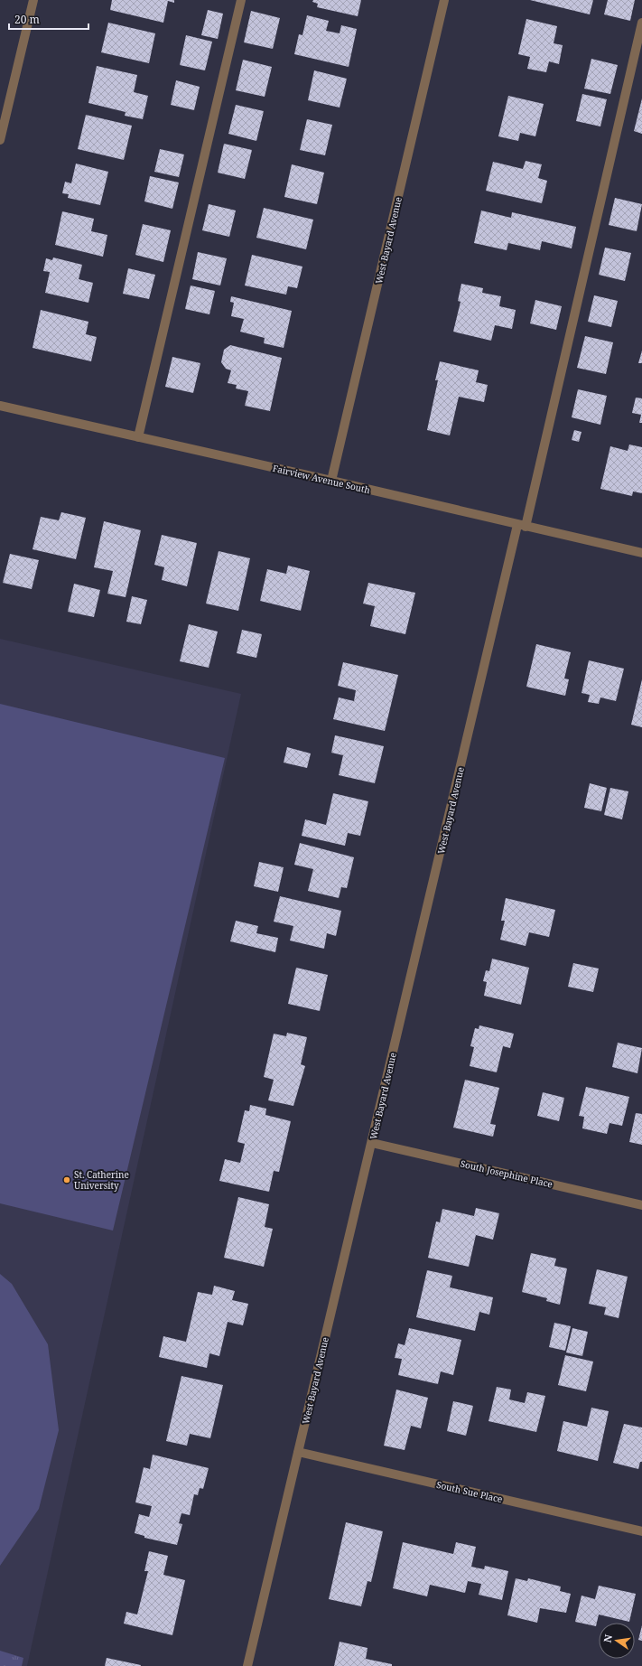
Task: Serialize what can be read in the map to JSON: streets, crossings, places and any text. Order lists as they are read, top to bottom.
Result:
{
  "streets": {
    "street": [
      "West Bayard Avenue",
      "Fairview Avenue South",
      "South Josephine Place",
      "South Sue Place"
    ]
  },
  "crossings": [
    ["West Bayard Avenue", "Fairview Avenue South"],
    ["West Bayard Avenue", "South Josephine Place"],
    ["West Bayard Avenue", "South Sue Place"]
  ],
  "places": ["St. Catherine University"],
  "scale_bar": "20 m",
  "north": "left"
}
